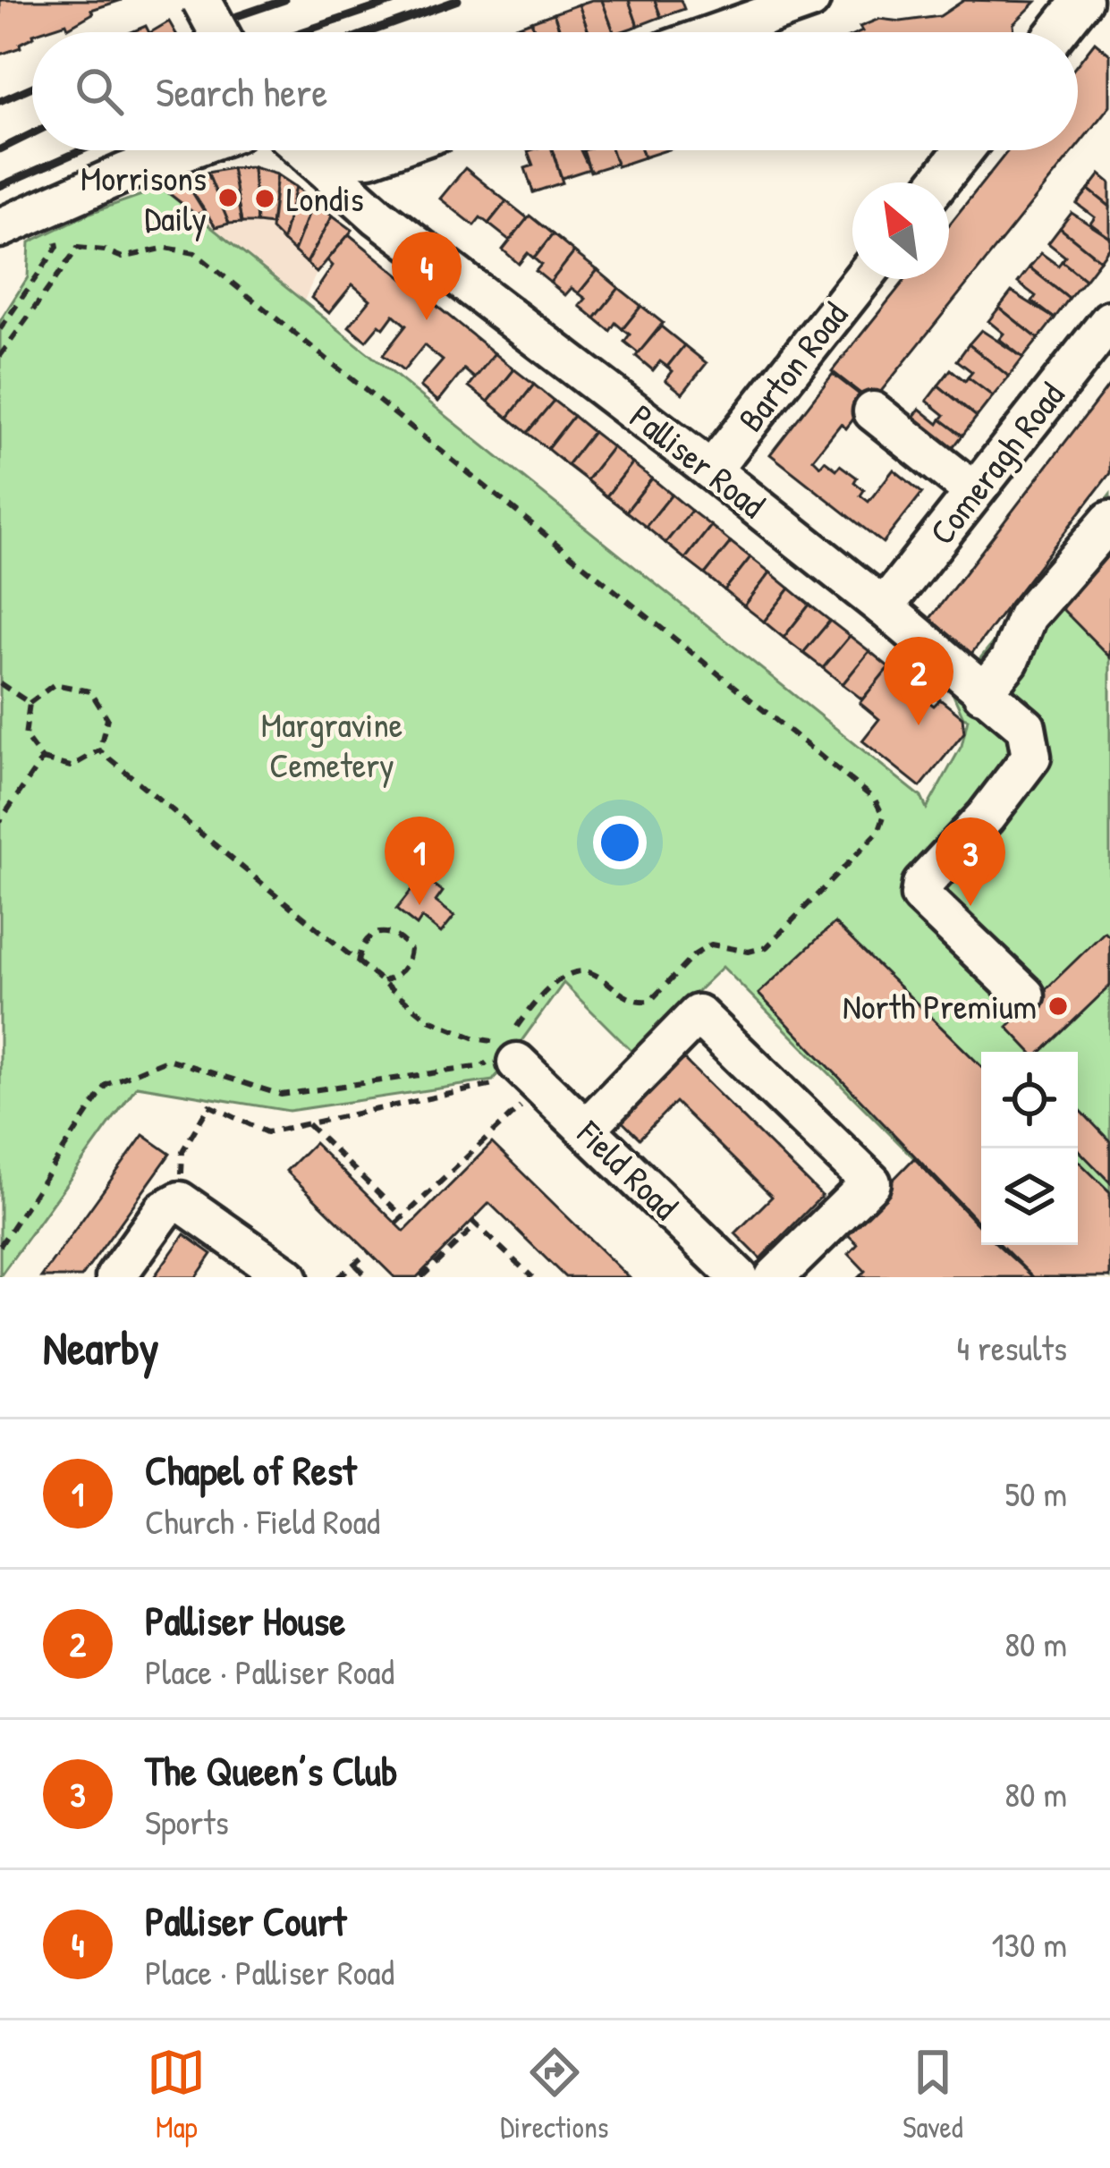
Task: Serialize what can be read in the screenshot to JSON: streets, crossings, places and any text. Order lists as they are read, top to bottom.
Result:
{
  "streets": {
    "street": [
      "Barton Road",
      "Palliser Road",
      "Comeragh Road",
      "Field Road"
    ]
  },
  "crossings": [
    ["Barton Road", "Palliser Road"],
    ["Palliser Road", "Comeragh Road"]
  ],
  "parks": ["Margravine Cemetery"],
  "places": ["Morrisons Daily", "Londis", "North Premium"],
  "north": "top left",
  "page": {
    "search": "Search here",
    "pins": [
      "4",
      "2",
      "1",
      "3"
    ],
    "heading": ["Nearby", "4 results"],
    "list": [
      {
        "mark": "1",
        "name": "Chapel of Rest",
        "note": "Church · Field Road",
        "value": "50 m"
      },
      {
        "mark": "2",
        "name": "Palliser House",
        "note": "Place · Palliser Road",
        "value": "80 m"
      },
      {
        "mark": "3",
        "name": "The Queen’s Club",
        "note": "Sports",
        "value": "80 m"
      },
      {
        "mark": "4",
        "name": "Palliser Court",
        "note": "Place · Palliser Road",
        "value": "130 m"
      }
    ],
    "nav": ["Map", "Directions", "Saved"]
  }
}
